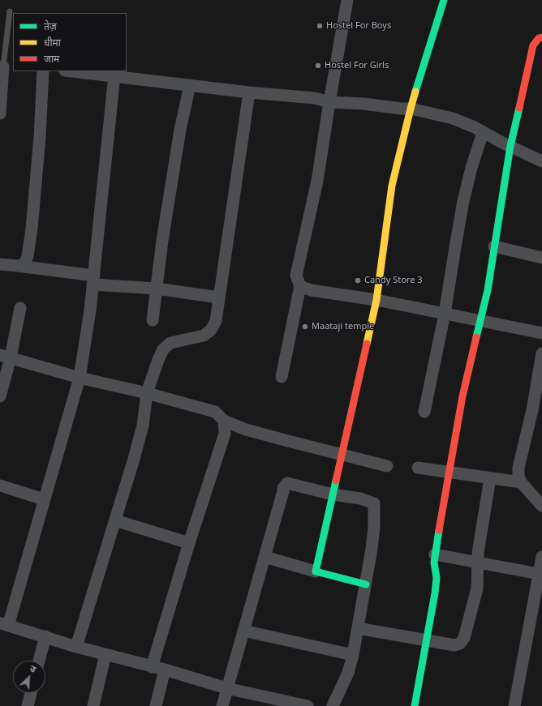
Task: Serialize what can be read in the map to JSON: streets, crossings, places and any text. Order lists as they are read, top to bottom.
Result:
{
  "places": [
    "Hostel For Boys",
    "Hostel For Girls",
    "Candy Store 3",
    "Maataji temple"
  ],
  "legend": ["तेज़", "धीमा", "जाम"],
  "north": "top right"
}
